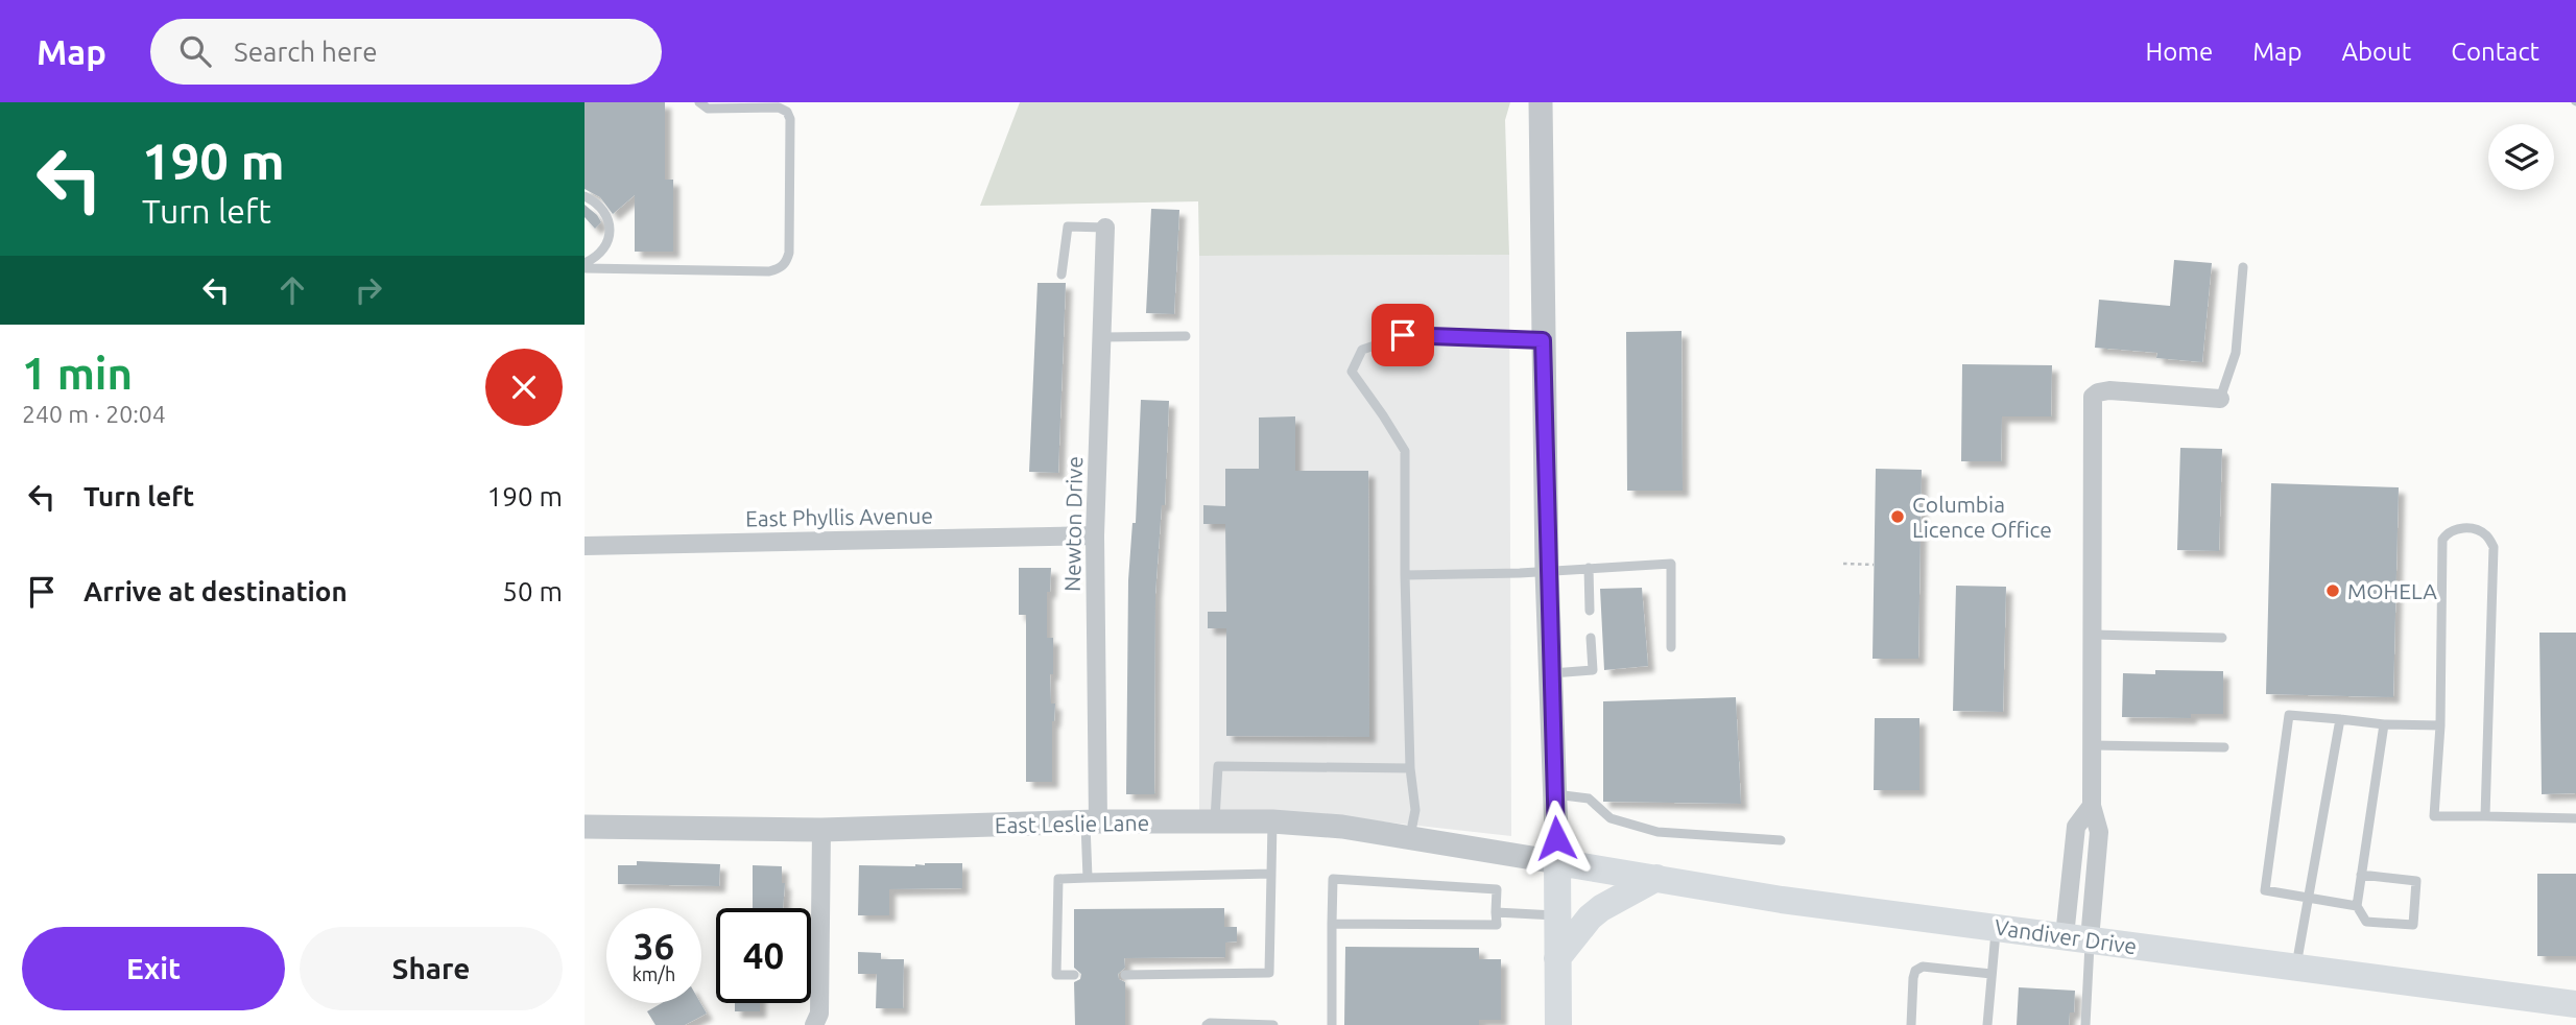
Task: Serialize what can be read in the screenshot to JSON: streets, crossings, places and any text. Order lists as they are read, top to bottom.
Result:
{
  "streets": {
    "main road": ["Vandiver Drive"],
    "street": ["East Phyllis Avenue", "Newton Drive", "East Leslie Lane"]
  },
  "crossings": [
    ["East Phyllis Avenue", "Newton Drive"],
    ["Newton Drive", "East Leslie Lane"],
    ["East Leslie Lane", "Vandiver Drive"]
  ],
  "places": ["Columbia Licence Office", "MOHELA"],
  "page": {
    "header": "Map",
    "search": "Search here",
    "nav": [
      "Home",
      "Map",
      "About",
      "Contact"
    ],
    "turn": ["190 m", "Turn left"],
    "heading": ["1 min", "240 m · 20:04"],
    "list": [
      {
        "name": "Turn left",
        "value": "190 m"
      },
      {
        "name": "Arrive at destination",
        "value": "50 m"
      }
    ],
    "speed": "36 km/h",
    "limit": "40",
    "buttons": ["Exit", "Share"]
  }
}
